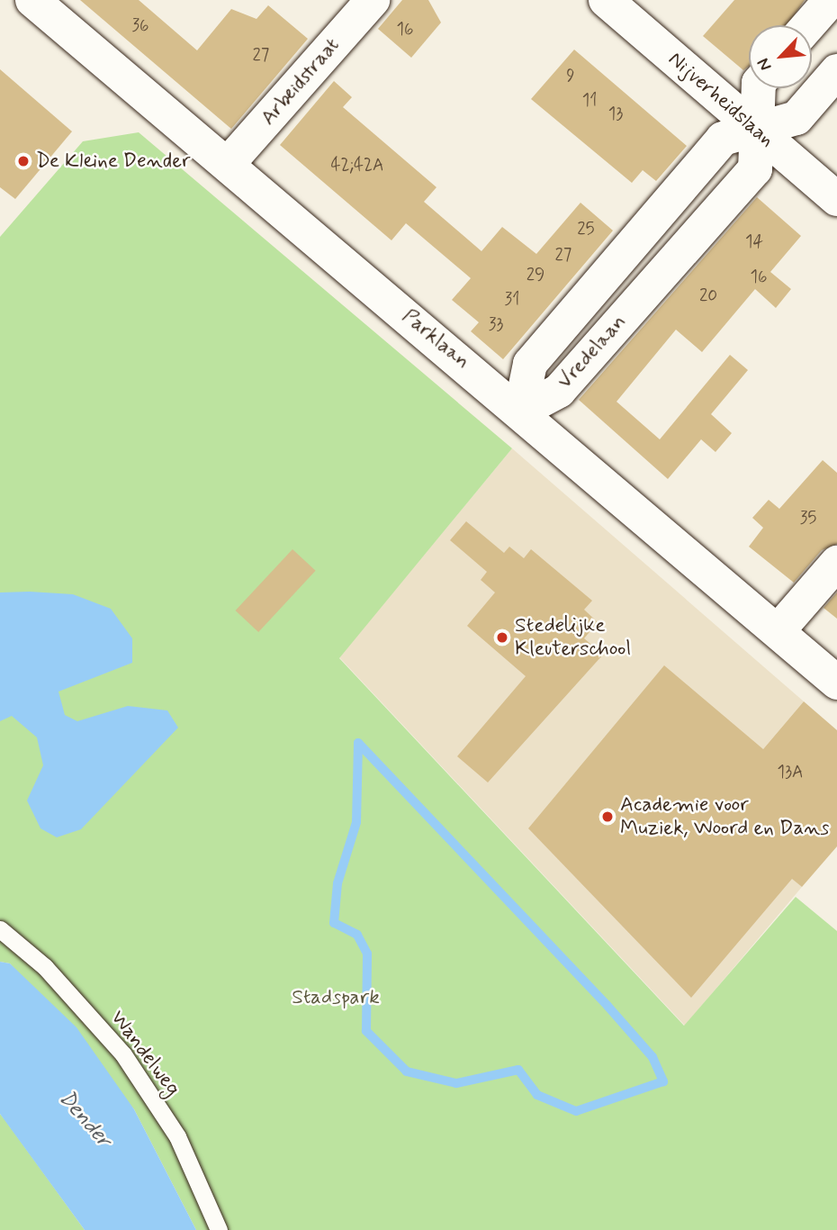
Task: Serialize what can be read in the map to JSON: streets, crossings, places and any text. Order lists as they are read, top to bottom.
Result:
{
  "streets": {
    "street": [
      "Arbeidstraat",
      "Nijverheidslaan",
      "Parklaan",
      "Vredelaan"
    ],
    "lane": ["Wandelweg"]
  },
  "crossings": [
    ["Arbeidstraat", "Parklaan"],
    ["Nijverheidslaan", "Vredelaan"],
    ["Parklaan", "Vredelaan"]
  ],
  "water": ["Dender"],
  "parks": ["Stadspark"],
  "places": ["De Kleine Dender", "Stedelijke Kleuterschool", "Academie voor Muziek, Woord en Dans"],
  "house_numbers": [
    "36",
    "16",
    "27",
    "9",
    "11",
    "13",
    "42;42A",
    "25",
    "14",
    "27",
    "29",
    "16",
    "20",
    "31",
    "33",
    "35",
    "13A"
  ],
  "north": "bottom left"
}
